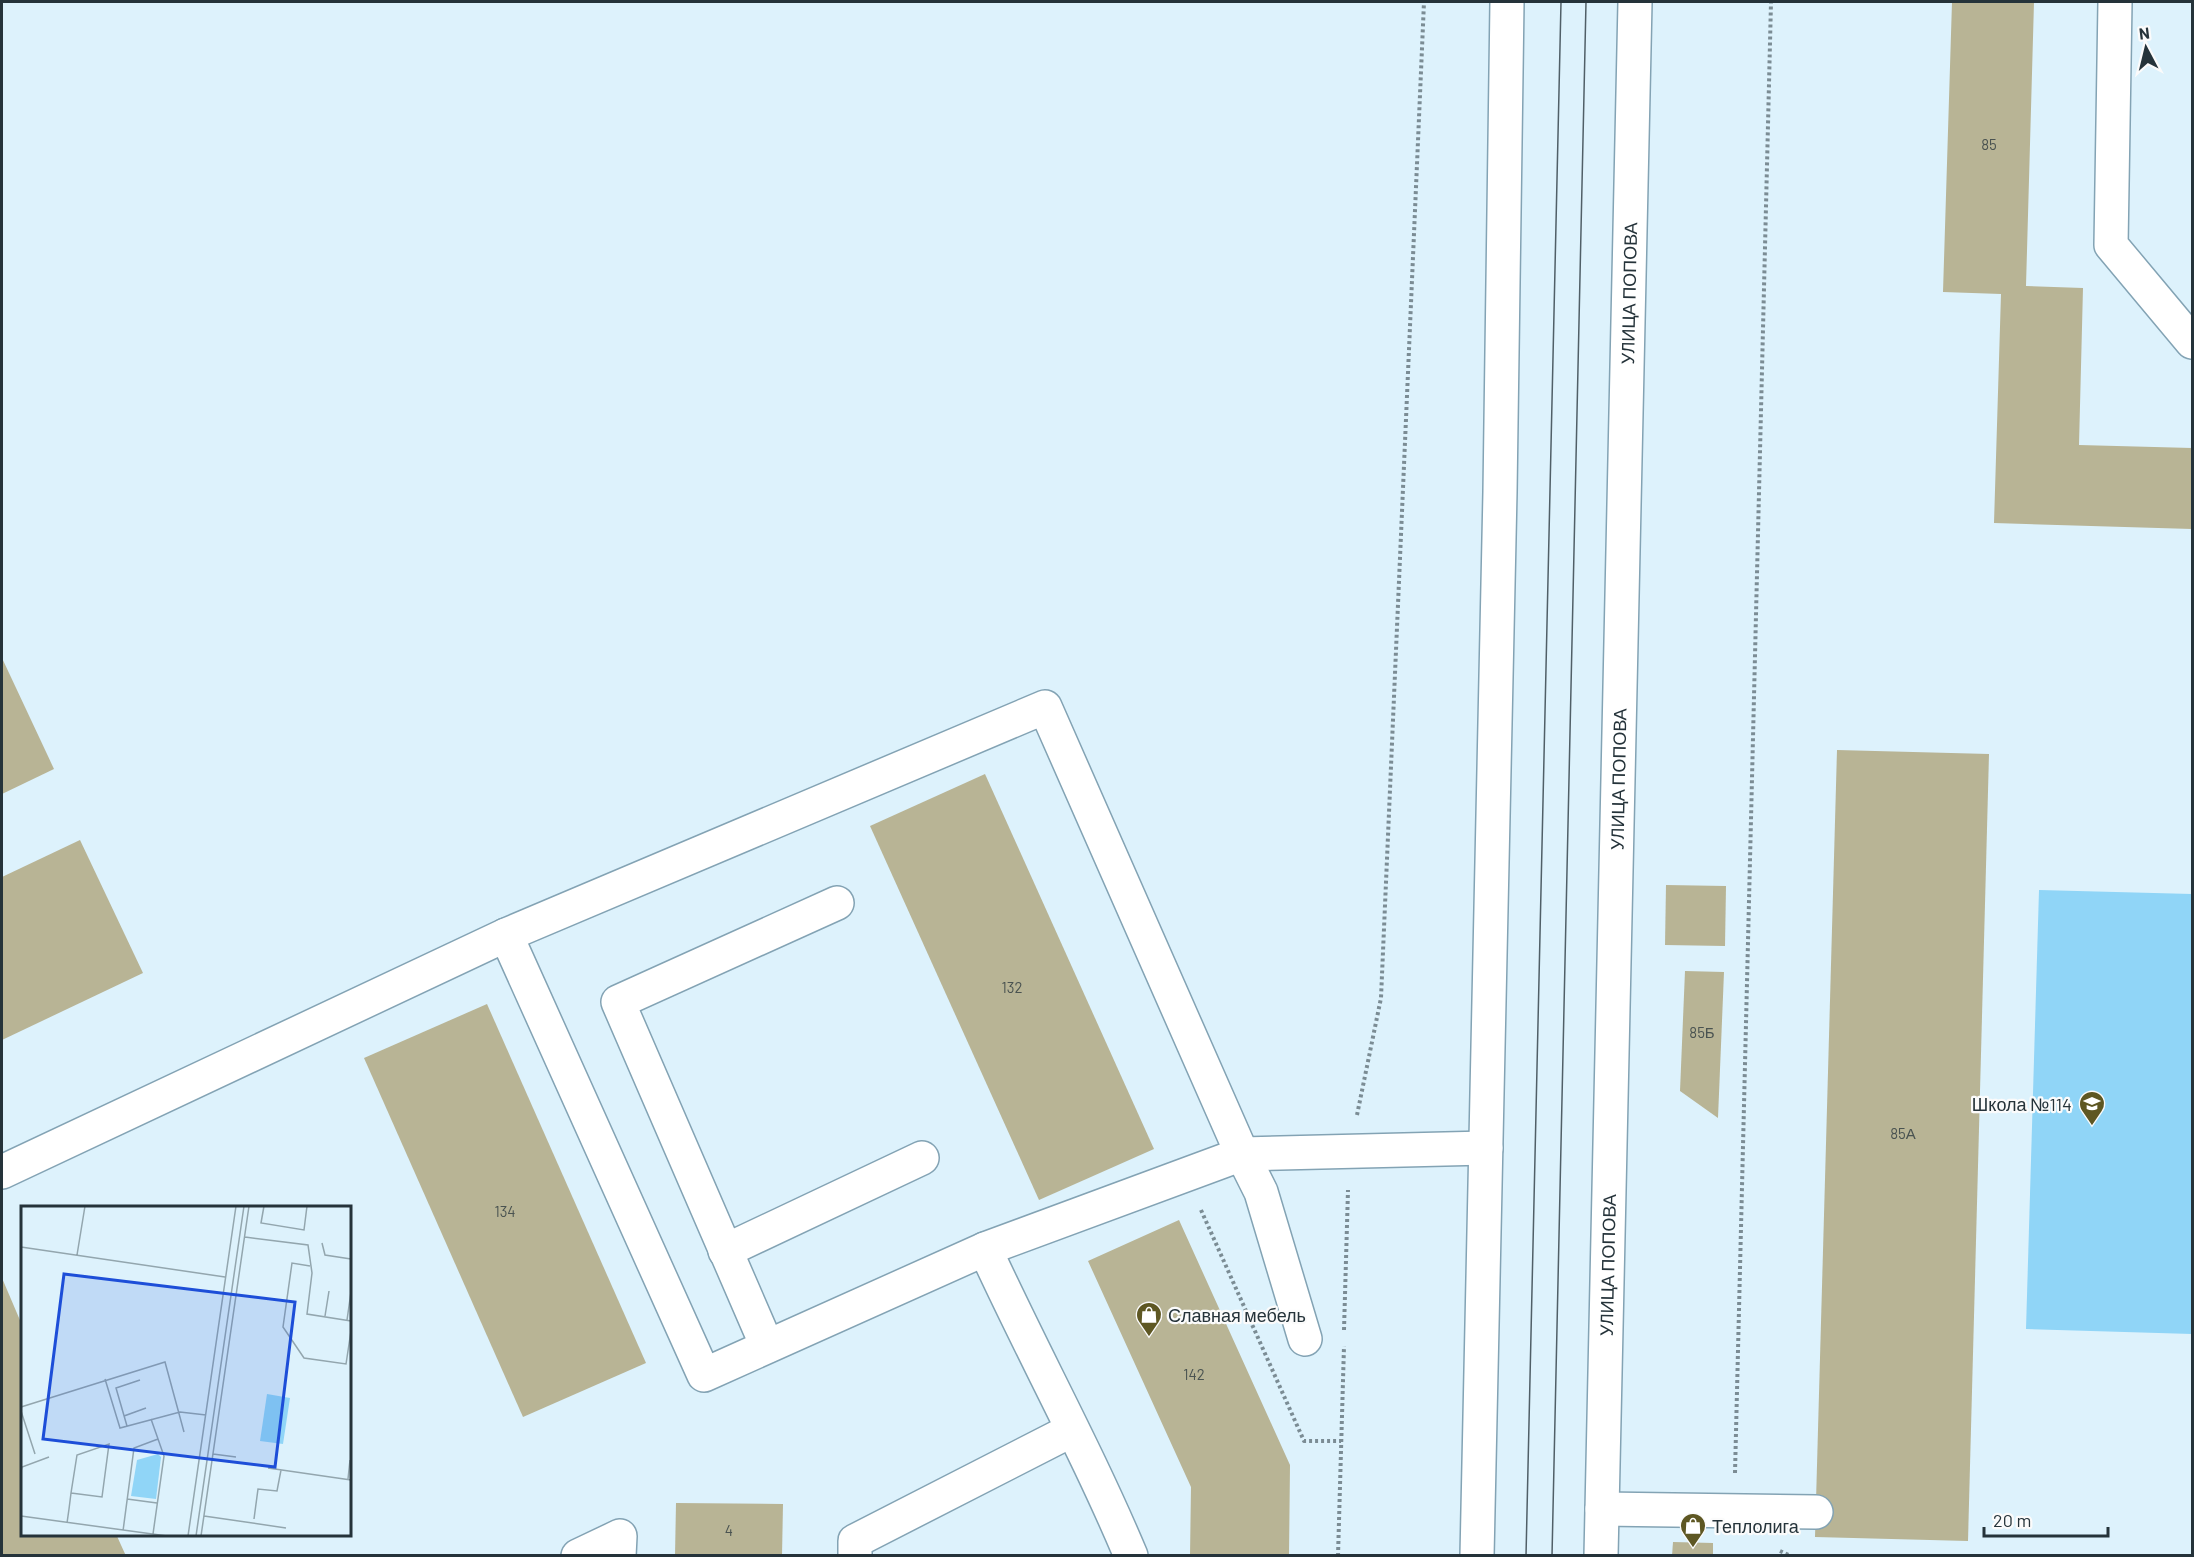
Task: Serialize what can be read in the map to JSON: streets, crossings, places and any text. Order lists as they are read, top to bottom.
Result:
{
  "streets": {
    "main road": ["УЛИЦА ПОПОВА"]
  },
  "places": {
    "school or university": ["Школа №114"],
    "shop": ["Славная мебель", "Теплолига"]
  },
  "house_numbers": [
    "85",
    "132",
    "85Б",
    "85А",
    "134",
    "142",
    "4"
  ],
  "scale_bar": "20 m",
  "north": "top"
}
